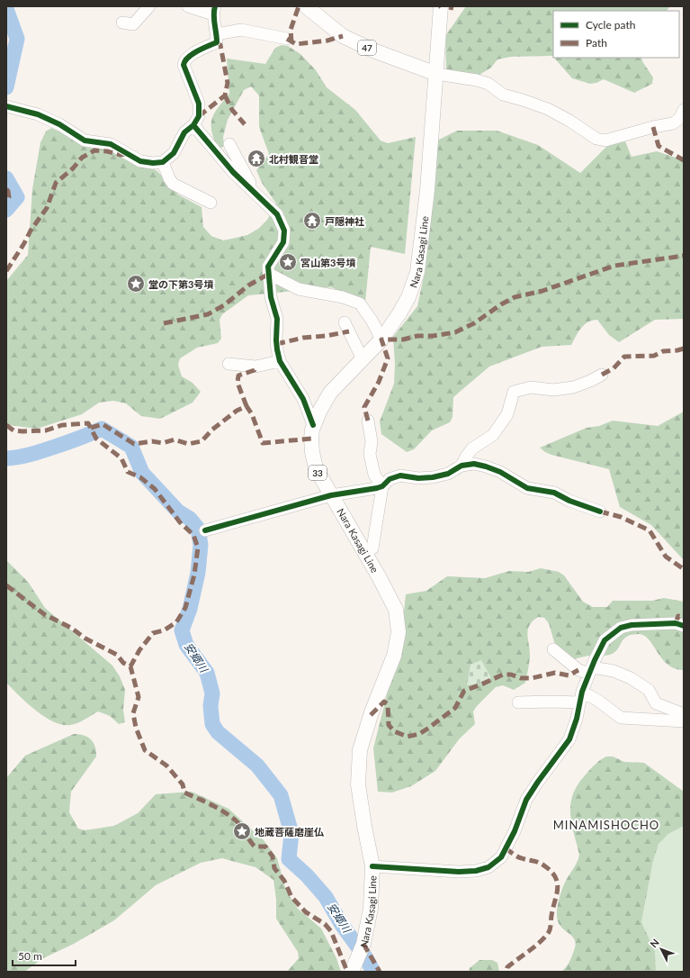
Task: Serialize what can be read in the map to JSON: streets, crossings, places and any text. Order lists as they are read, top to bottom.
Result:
{
  "streets": {
    "main road": ["47", "Nara Kasagi Line", "33"]
  },
  "crossings": [
    ["47", "Nara Kasagi Line"]
  ],
  "districts": ["MINAMISHOCHO"],
  "water": ["安郷川"],
  "places": {
    "temple": ["北村観音堂", "戸隠神社"],
    "place": ["宮山第3号墳", "堂の下第3号墳", "地蔵菩薩磨崖仏"]
  },
  "legend": ["Cycle path", "Path"],
  "scale_bar": "50 m",
  "north": "top left"
}
